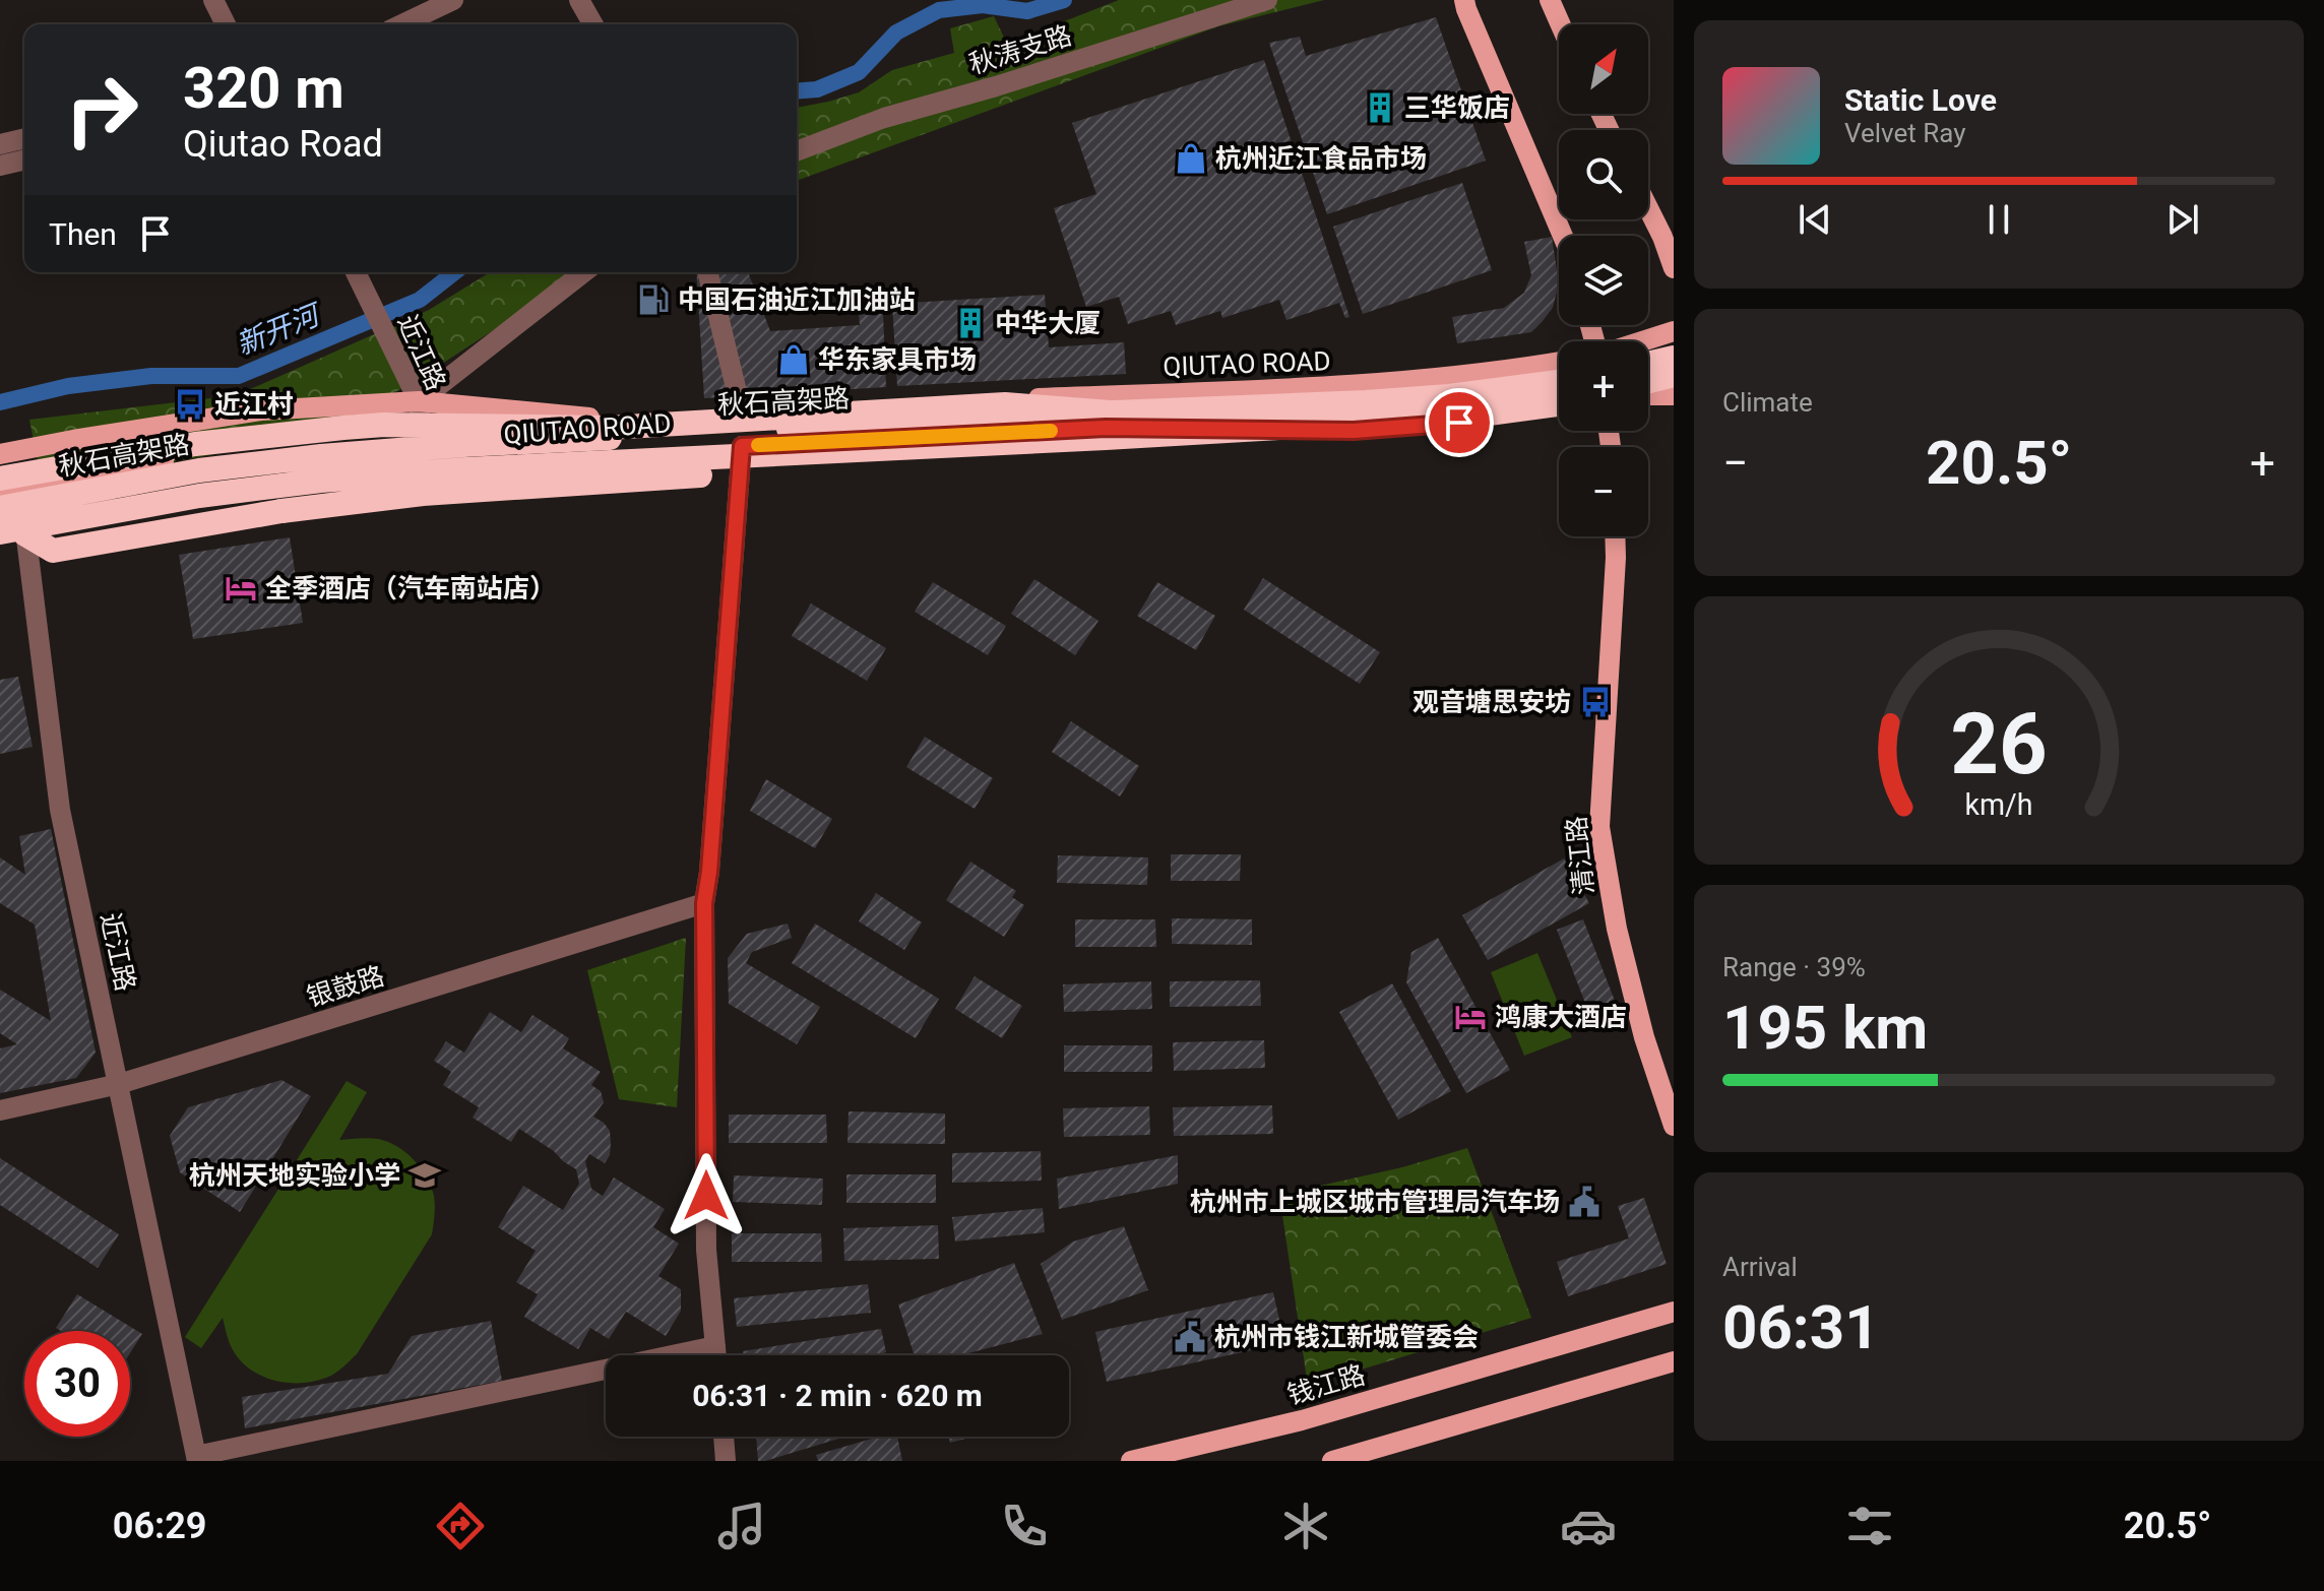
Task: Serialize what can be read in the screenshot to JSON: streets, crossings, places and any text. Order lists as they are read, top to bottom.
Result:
{
  "streets": {
    "highway": ["秋石高架路"],
    "main road": ["QIUTAO ROAD", "清江路", "钱江路"],
    "street": ["秋涛支路", "近江路", "银鼓路"]
  },
  "crossings": [
    ["近江路", "QIUTAO ROAD"],
    ["近江路", "银鼓路"]
  ],
  "water": ["新开河"],
  "places": {
    "building": ["三华饭店", "中华大厦"],
    "shop": ["杭州近江食品市场", "华东家具市场"],
    "fuel station": ["中国石油近江加油站"],
    "bus stop": ["近江村", "观音塘思安坊"],
    "hotel": ["全季酒店（汽车南站店）", "鸿康大酒店"],
    "school or university": ["杭州天地实验小学"],
    "public building": ["杭州市上城区城市管理局汽车场", "杭州市钱江新城管委会"]
  },
  "north": "top right",
  "page": {
    "map_buttons": ["+", "−"],
    "turn": ["320 m", "Qiutao Road"],
    "song": ["Static Love", "Velvet Ray"],
    "then": "Then",
    "tile": [
      "Climate",
      ["Range · 39%", "195 km"],
      ["Arrival", "06:31"]
    ],
    "heat": ["−", "20.5°", "+"],
    "limit": "30",
    "trip": "06:31 · 2 min · 620 m",
    "tabs": ["06:29", "20.5°"],
    "gauge": ["26", "km/h"]
  }
}
